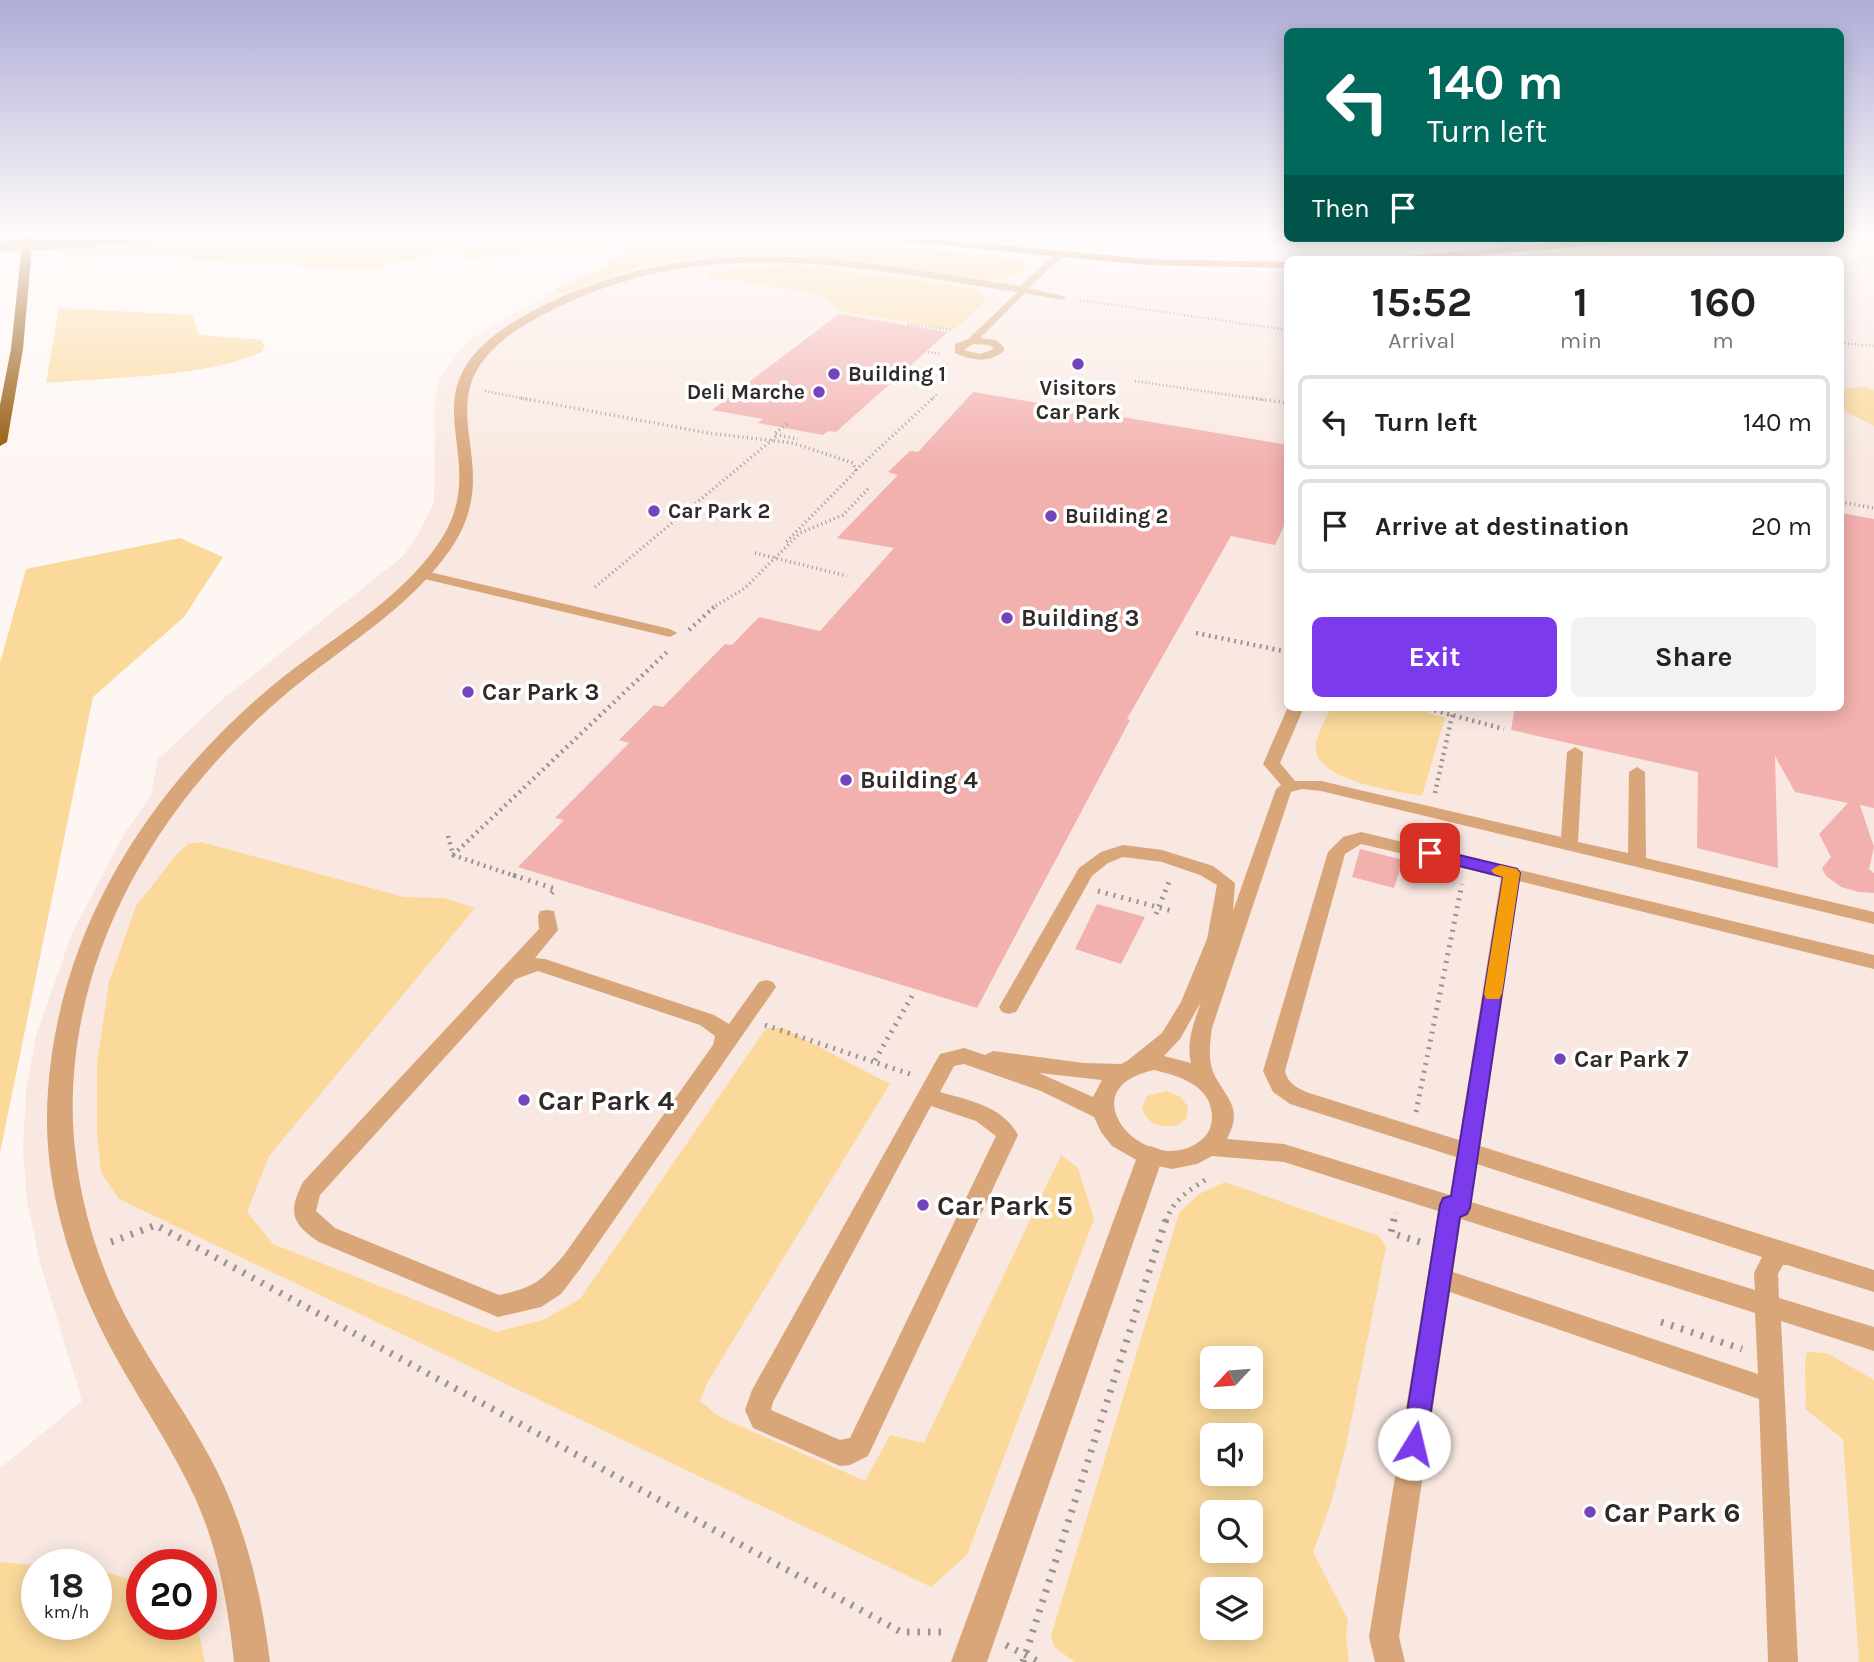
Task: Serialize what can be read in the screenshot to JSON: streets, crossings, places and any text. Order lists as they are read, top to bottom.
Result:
{
  "places": [
    "Visitors Car Park",
    "Building 1",
    "Deli Marche",
    "Car Park 2",
    "Building 2",
    "Building 3",
    "Car Park 3",
    "Building 4",
    "Car Park 7",
    "Car Park 4",
    "Car Park 5",
    "Car Park 6"
  ],
  "north": "bottom left",
  "page": {
    "turn": ["140 m", "Turn left"],
    "then": "Then",
    "eta": [
      "15:52",
      "Arrival",
      "1",
      "min",
      "160",
      "m"
    ],
    "list": [
      {
        "name": "Turn left",
        "value": "140 m"
      },
      {
        "name": "Arrive at destination",
        "value": "20 m"
      }
    ],
    "buttons": ["Exit", "Share"],
    "speed": "18 km/h",
    "limit": "20"
  }
}
